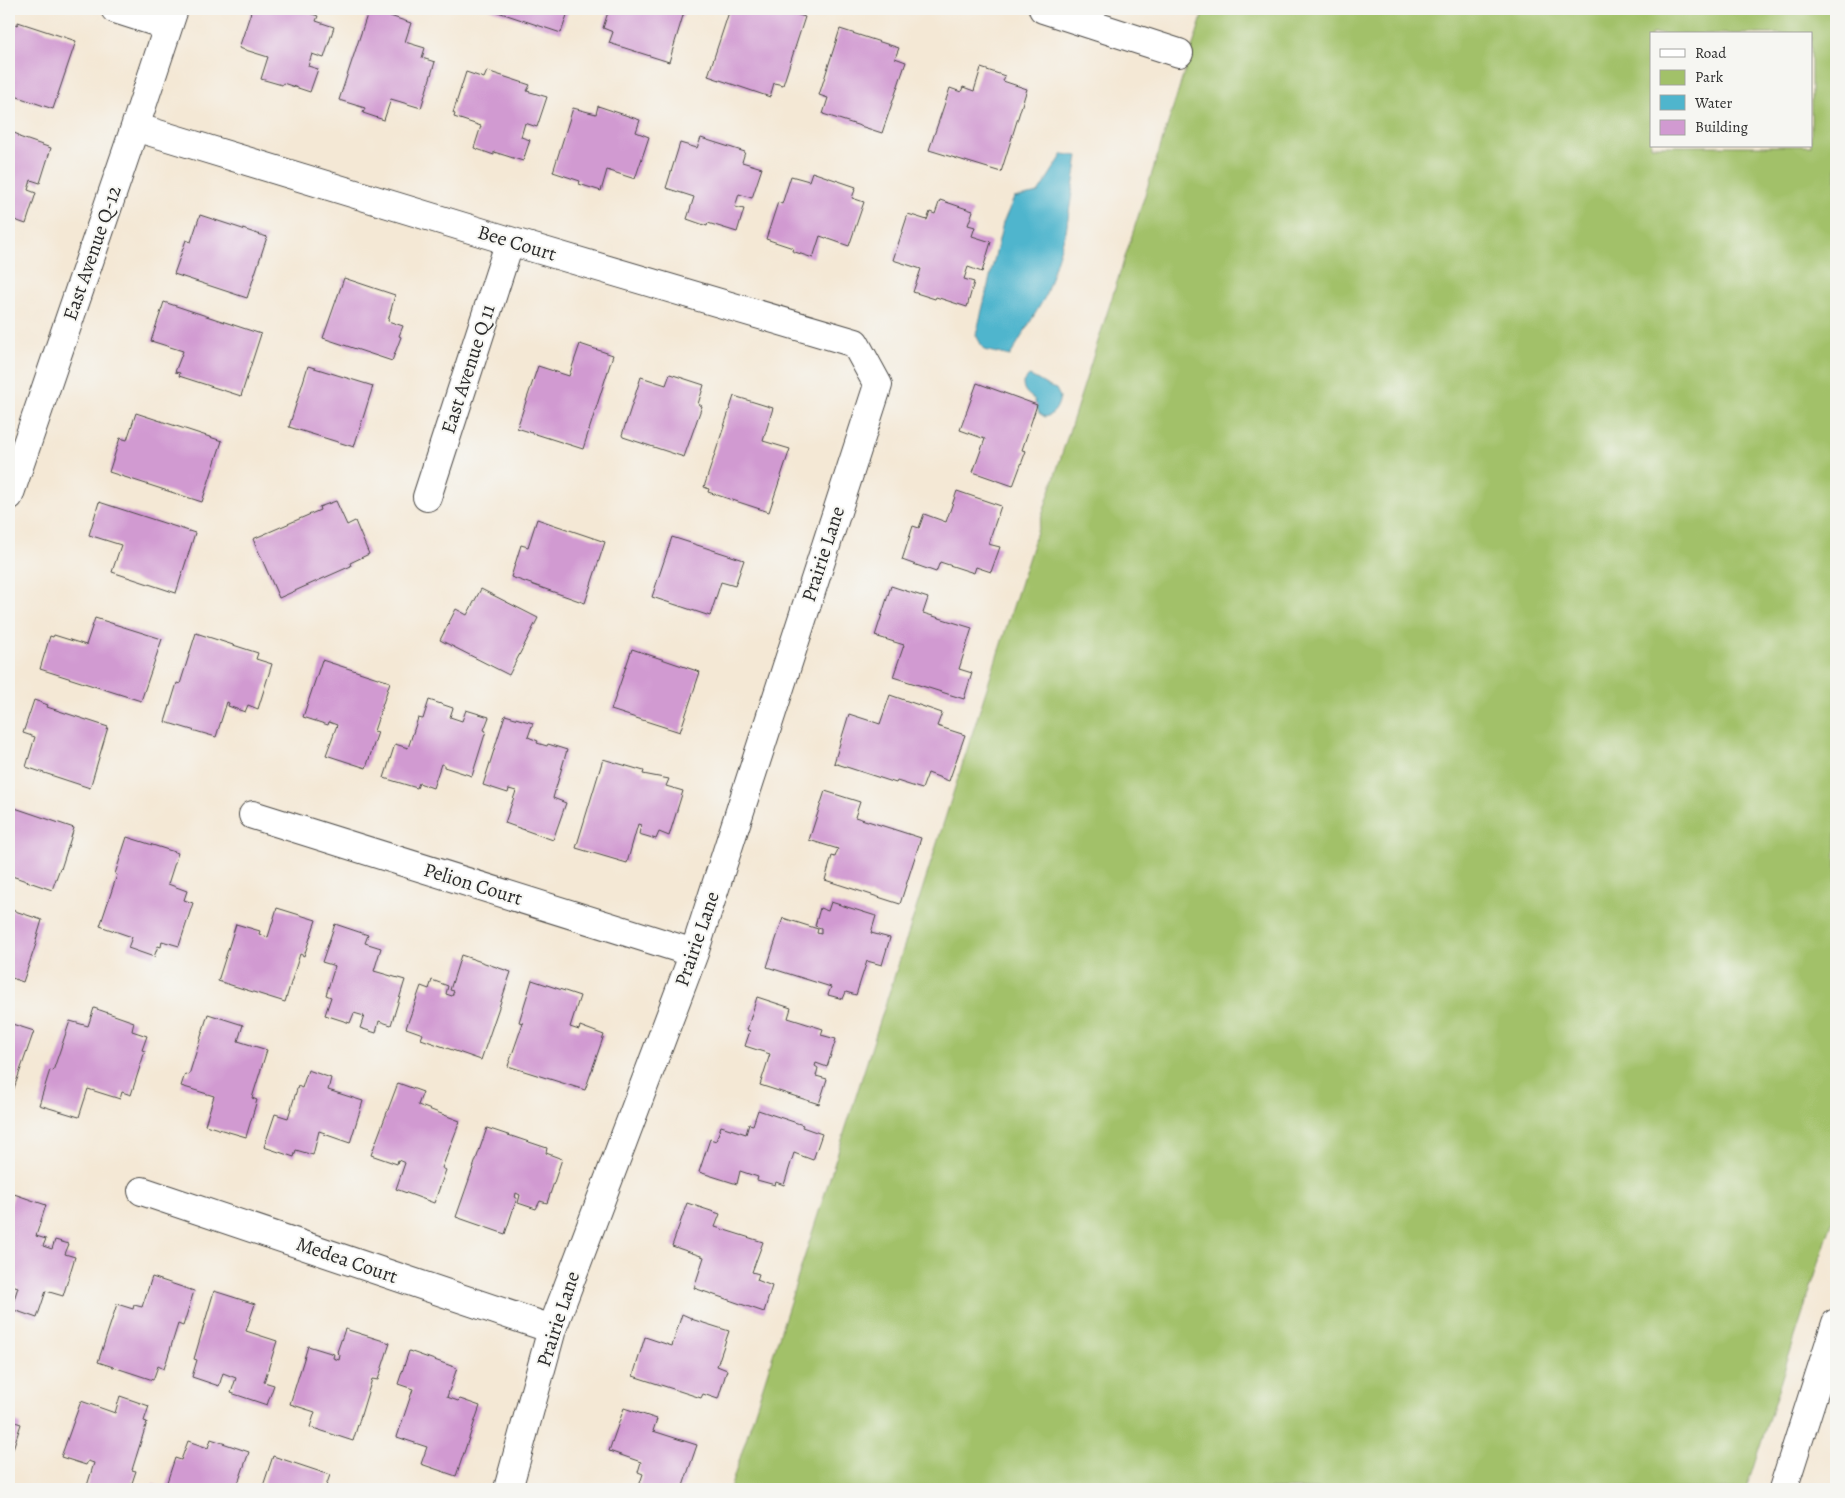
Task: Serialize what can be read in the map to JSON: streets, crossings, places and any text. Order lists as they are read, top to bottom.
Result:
{
  "streets": {
    "main road": [
      "Bee Court",
      "East Avenue Q-12",
      "East Avenue Q 11",
      "Prairie Lane",
      "Pelion Court",
      "Medea Court"
    ]
  },
  "crossings": [
    ["Bee Court", "East Avenue Q-12"],
    ["Bee Court", "East Avenue Q 11"],
    ["Bee Court", "Prairie Lane"],
    ["Prairie Lane", "Pelion Court"],
    ["Prairie Lane", "Medea Court"]
  ],
  "legend": [
    "Road",
    "Park",
    "Water",
    "Building"
  ]
}
